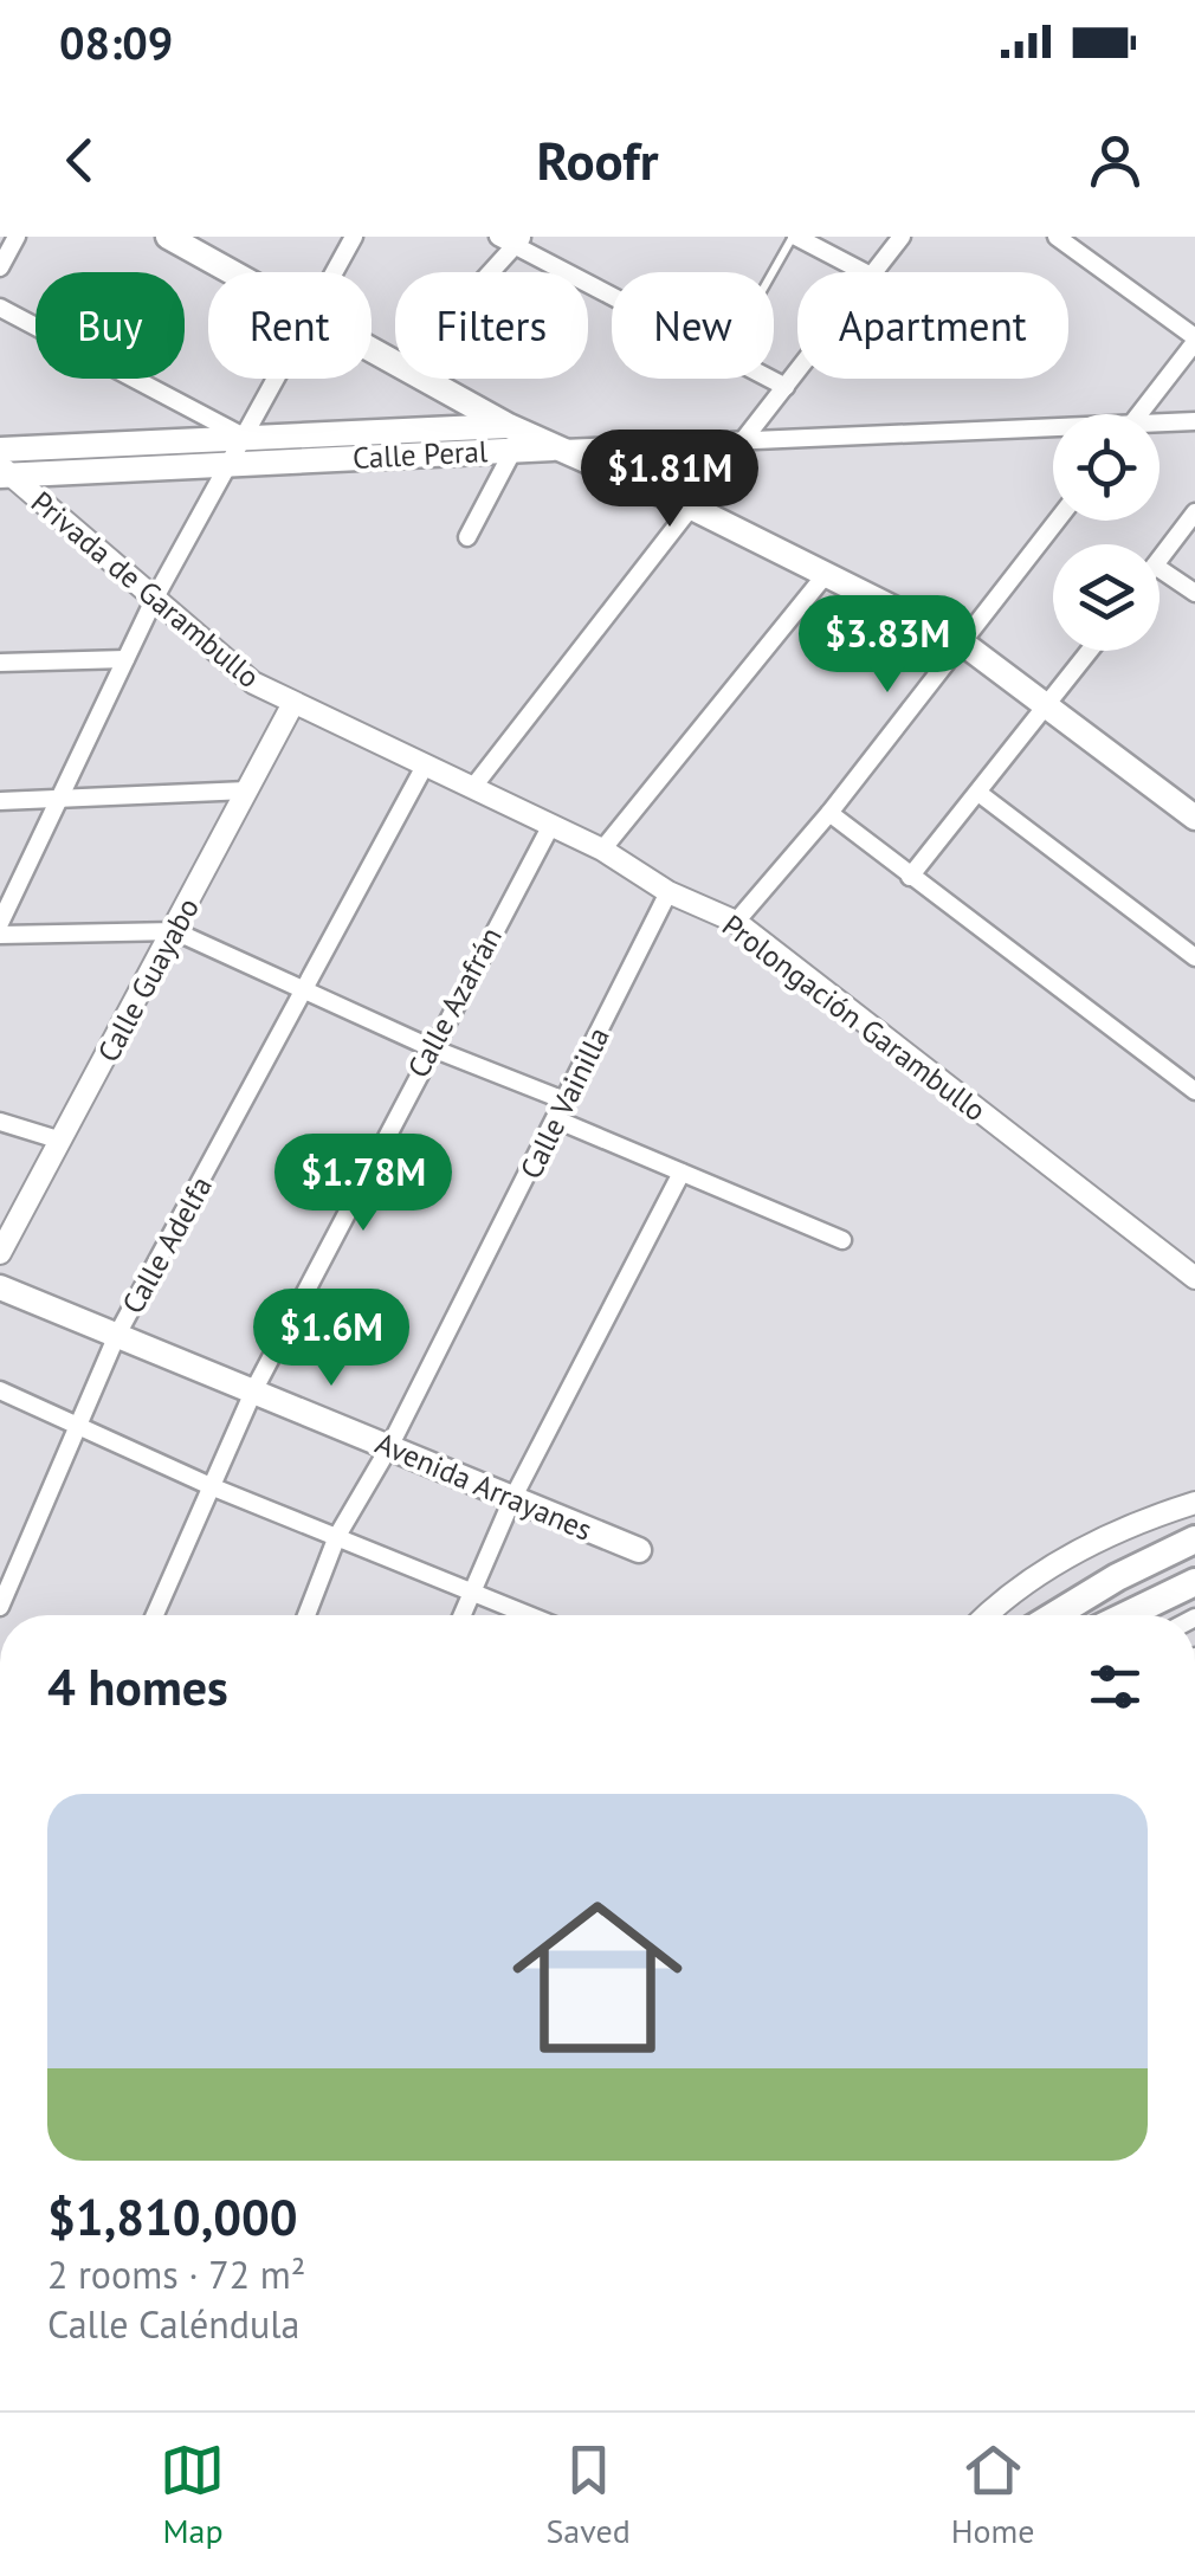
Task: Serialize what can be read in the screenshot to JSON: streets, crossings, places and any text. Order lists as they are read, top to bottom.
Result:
{
  "streets": {
    "main road": ["Calle Peral", "Avenida Arrayanes"],
    "street": [
      "Privada de Garambullo",
      "Calle Guayabo",
      "Calle Azafrán",
      "Prolongación Garambullo",
      "Calle Vainilla",
      "Calle Adelfa"
    ]
  },
  "crossings": [
    ["Calle Peral", "Privada de Garambullo"],
    ["Privada de Garambullo", "Calle Guayabo"],
    ["Privada de Garambullo", "Prolongación Garambullo"],
    ["Privada de Garambullo", "Calle Adelfa"],
    ["Calle Azafrán", "Prolongación Garambullo"],
    ["Calle Azafrán", "Avenida Arrayanes"],
    ["Prolongación Garambullo", "Calle Vainilla"],
    ["Prolongación Garambullo", "Calle Adelfa"],
    ["Calle Vainilla", "Avenida Arrayanes"],
    ["Calle Adelfa", "Avenida Arrayanes"]
  ],
  "page": {
    "status": "08:09",
    "header": "Roofr",
    "chip": [
      "Buy",
      "Rent",
      "Filters",
      "New",
      "Apartment"
    ],
    "price": [
      "$1.81M",
      "$3.83M",
      "$1.78M",
      "$1.6M"
    ],
    "heading": "4 homes",
    "list": [
      {
        "name": "$1,810,000",
        "note": "2 rooms · 72 m² · Calle Caléndula"
      }
    ],
    "tabs": ["Map", "Saved", "Home"]
  }
}
